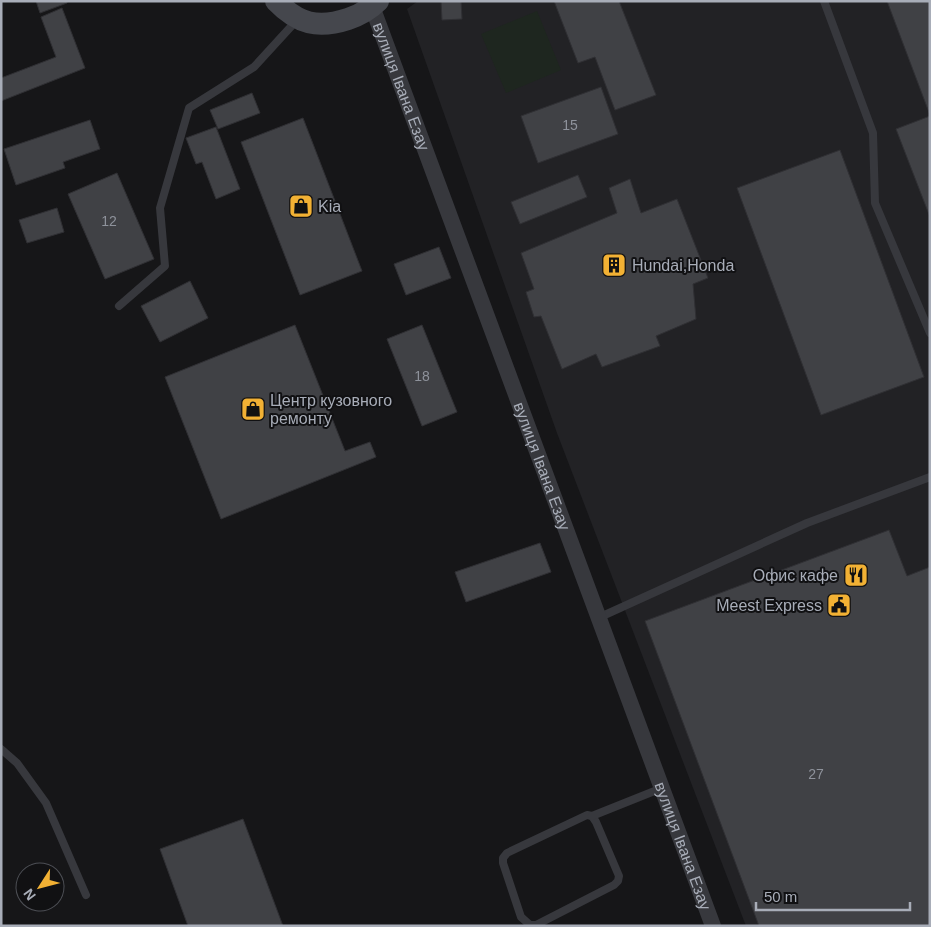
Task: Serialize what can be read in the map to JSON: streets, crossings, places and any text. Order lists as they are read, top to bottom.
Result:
{
  "streets": {
    "main road": ["вулиця Івана Езау"]
  },
  "places": {
    "shop": ["Kia", "Центр кузовного ремонту"],
    "building": ["Hundai,Honda"],
    "restaurant": ["Офис кафе"],
    "public building": ["Meest Express"]
  },
  "house_numbers": [
    "15",
    "12",
    "18",
    "27"
  ],
  "scale_bar": "50 m",
  "north": "bottom left"
}
